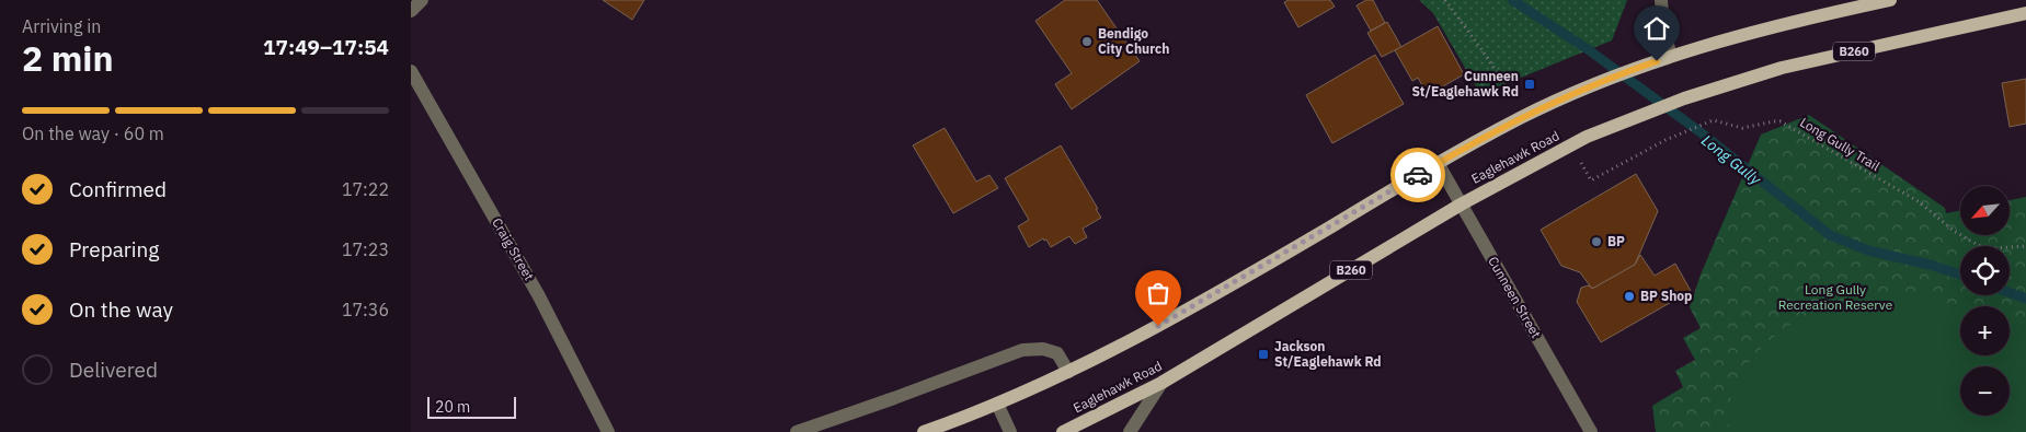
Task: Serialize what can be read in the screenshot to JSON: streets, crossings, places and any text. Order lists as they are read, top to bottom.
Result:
{
  "streets": {
    "main road": ["B260", "Eaglehawk Road"],
    "street": ["Craig Street", "Cunneen Street"],
    "path": ["Long Gully Trail"]
  },
  "crossings": [
    ["Eaglehawk Road", "Cunneen Street"]
  ],
  "water": ["Long Gully"],
  "parks": ["Long Gully Recreation Reserve"],
  "places": {
    "other": ["Bendigo City Church", "BP", "BP Shop"],
    "transit": ["Cunneen St/Eaglehawk Rd", "Jackson St/Eaglehawk Rd"]
  },
  "scale_bar": "20 m",
  "north": "bottom left",
  "page": {
    "heading": ["2 min", "Arriving in", "17:49–17:54"],
    "bar": "On the way · 60 m",
    "list": [
      ["Confirmed", "17:22"],
      ["Preparing", "17:23"],
      ["On the way", "17:36"],
      "Delivered"
    ],
    "map_buttons": ["+", "−"],
    "scale": "20 m"
  }
}
